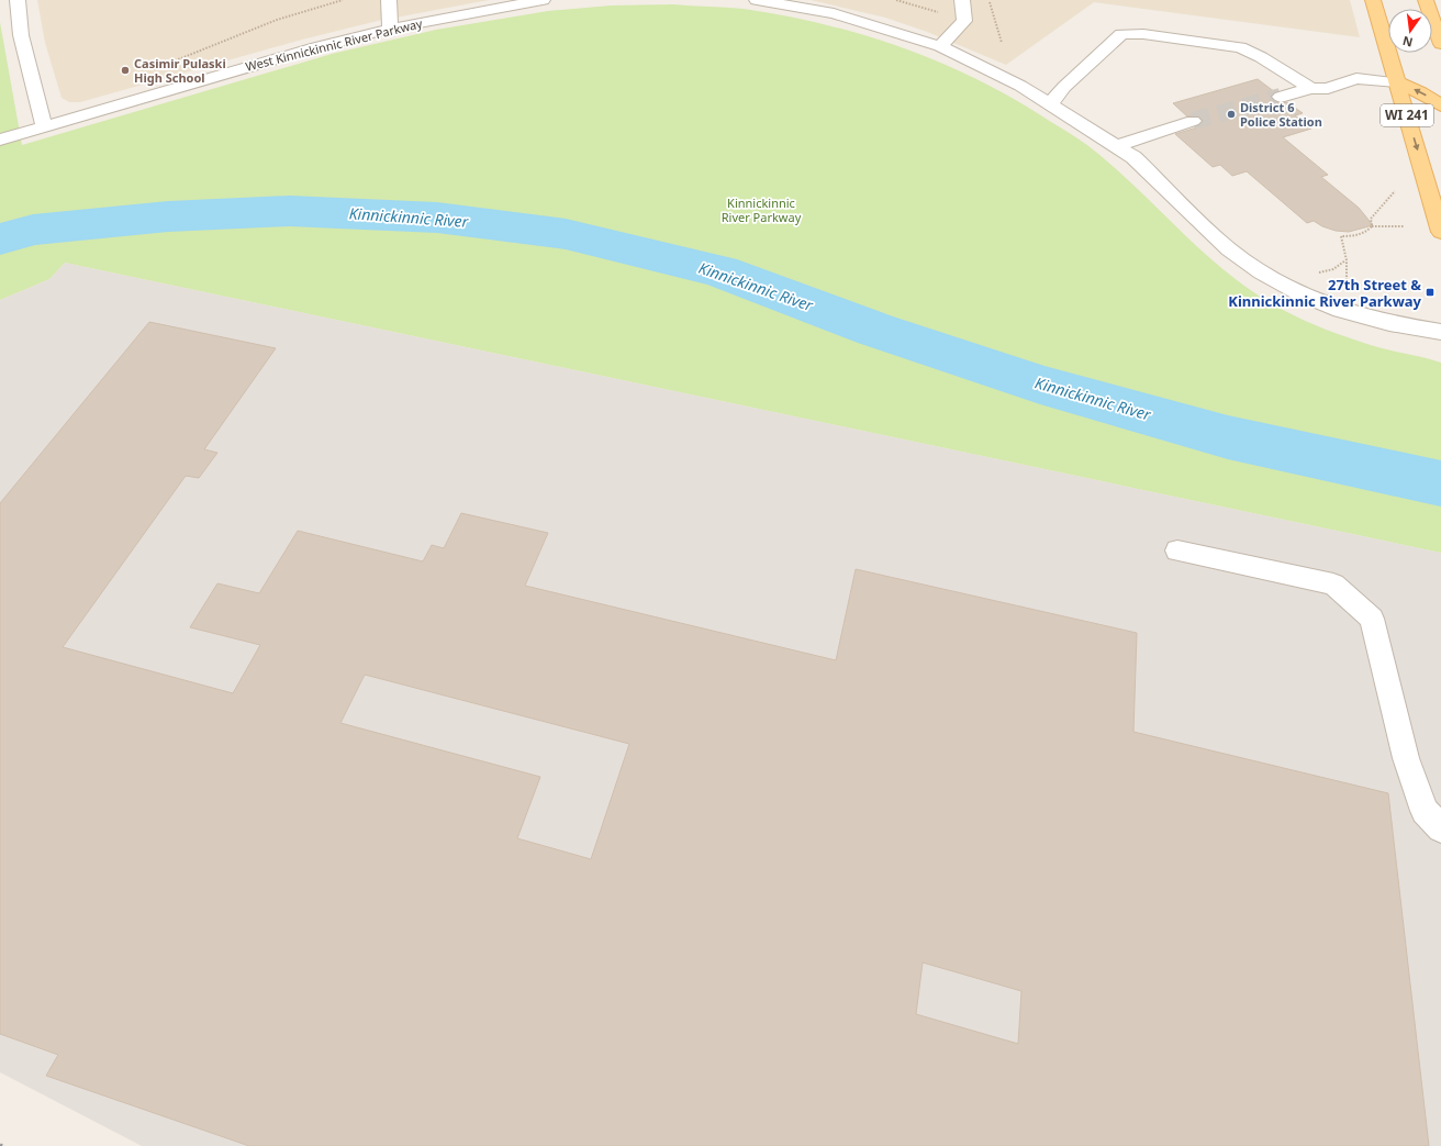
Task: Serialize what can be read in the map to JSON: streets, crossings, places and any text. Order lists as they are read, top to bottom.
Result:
{
  "streets": {
    "main road": ["WI 241"],
    "street": ["West Kinnickinnic River Parkway"]
  },
  "water": ["Kinnickinnic River"],
  "parks": ["Kinnickinnic River Parkway"],
  "places": {
    "other": ["Casimir Pulaski High School", "District 6 Police Station"],
    "transit": ["27th Street & Kinnickinnic River Parkway"]
  },
  "north": "bottom"
}
